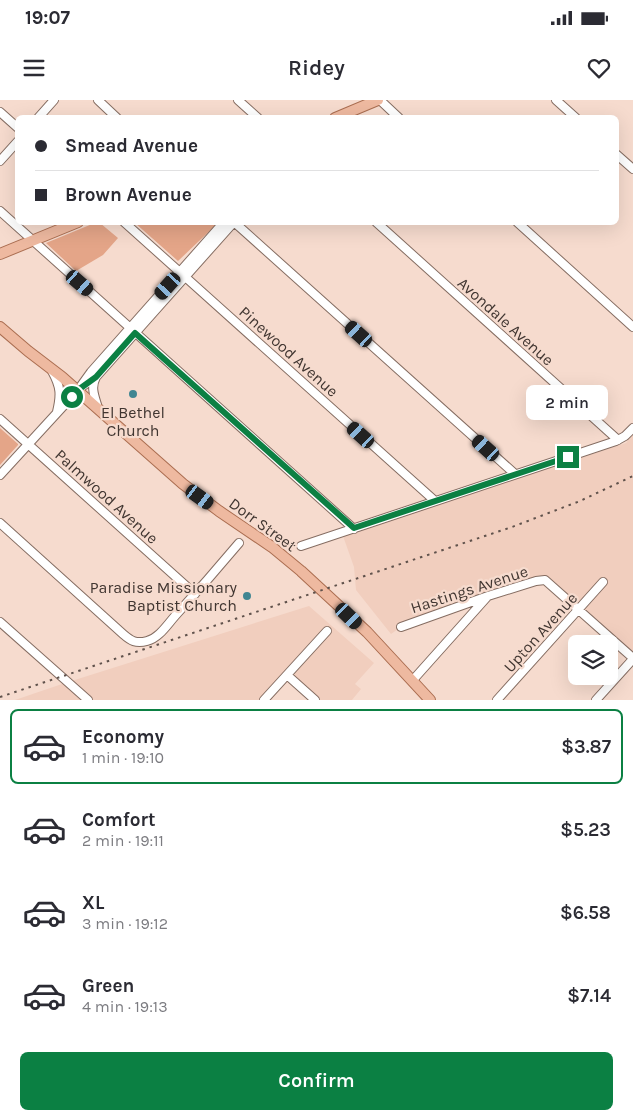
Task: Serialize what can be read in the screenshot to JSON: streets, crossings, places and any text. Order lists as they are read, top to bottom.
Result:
{
  "streets": {
    "main road": ["Dorr Street"],
    "street": [
      "Avondale Avenue",
      "Pinewood Avenue",
      "Palmwood Avenue",
      "Hastings Avenue",
      "Upton Avenue"
    ]
  },
  "crossings": [
    ["Hastings Avenue", "Upton Avenue"]
  ],
  "places": ["El Bethel Church", "Paradise Missionary Baptist Church"],
  "page": {
    "status": "19:07",
    "header": "Ridey",
    "banner": ["Smead Avenue", "Brown Avenue"],
    "bubble": "2 min",
    "list": [
      {
        "name": "Economy",
        "note": "1 min · 19:10",
        "value": "$3.87"
      },
      {
        "name": "Comfort",
        "note": "2 min · 19:11",
        "value": "$5.23"
      },
      {
        "name": "XL",
        "note": "3 min · 19:12",
        "value": "$6.58"
      },
      {
        "name": "Green",
        "note": "4 min · 19:13",
        "value": "$7.14"
      }
    ],
    "buttons": "Confirm"
  }
}
